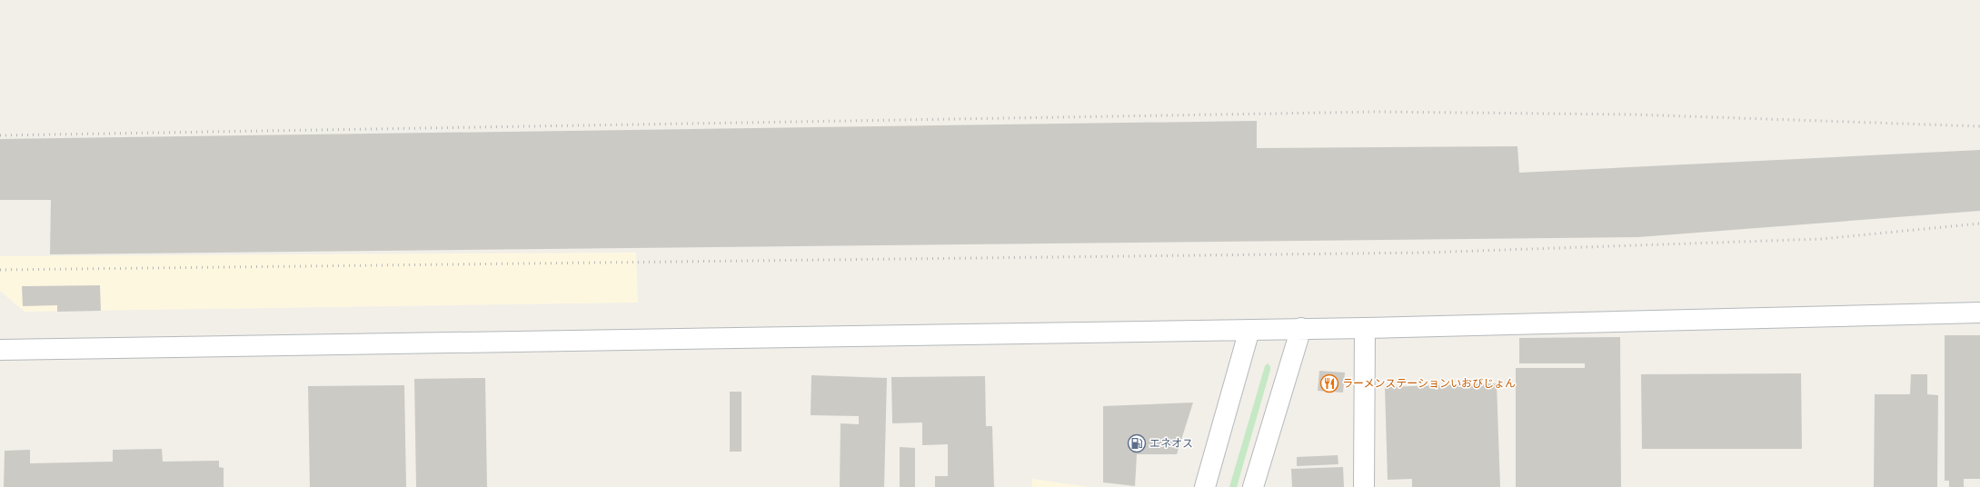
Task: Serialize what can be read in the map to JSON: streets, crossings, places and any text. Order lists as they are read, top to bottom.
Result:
{
  "places": {
    "restaurant": ["ラーメンステーションいおびじょん"],
    "fuel station": ["エネオス"]
  }
}
